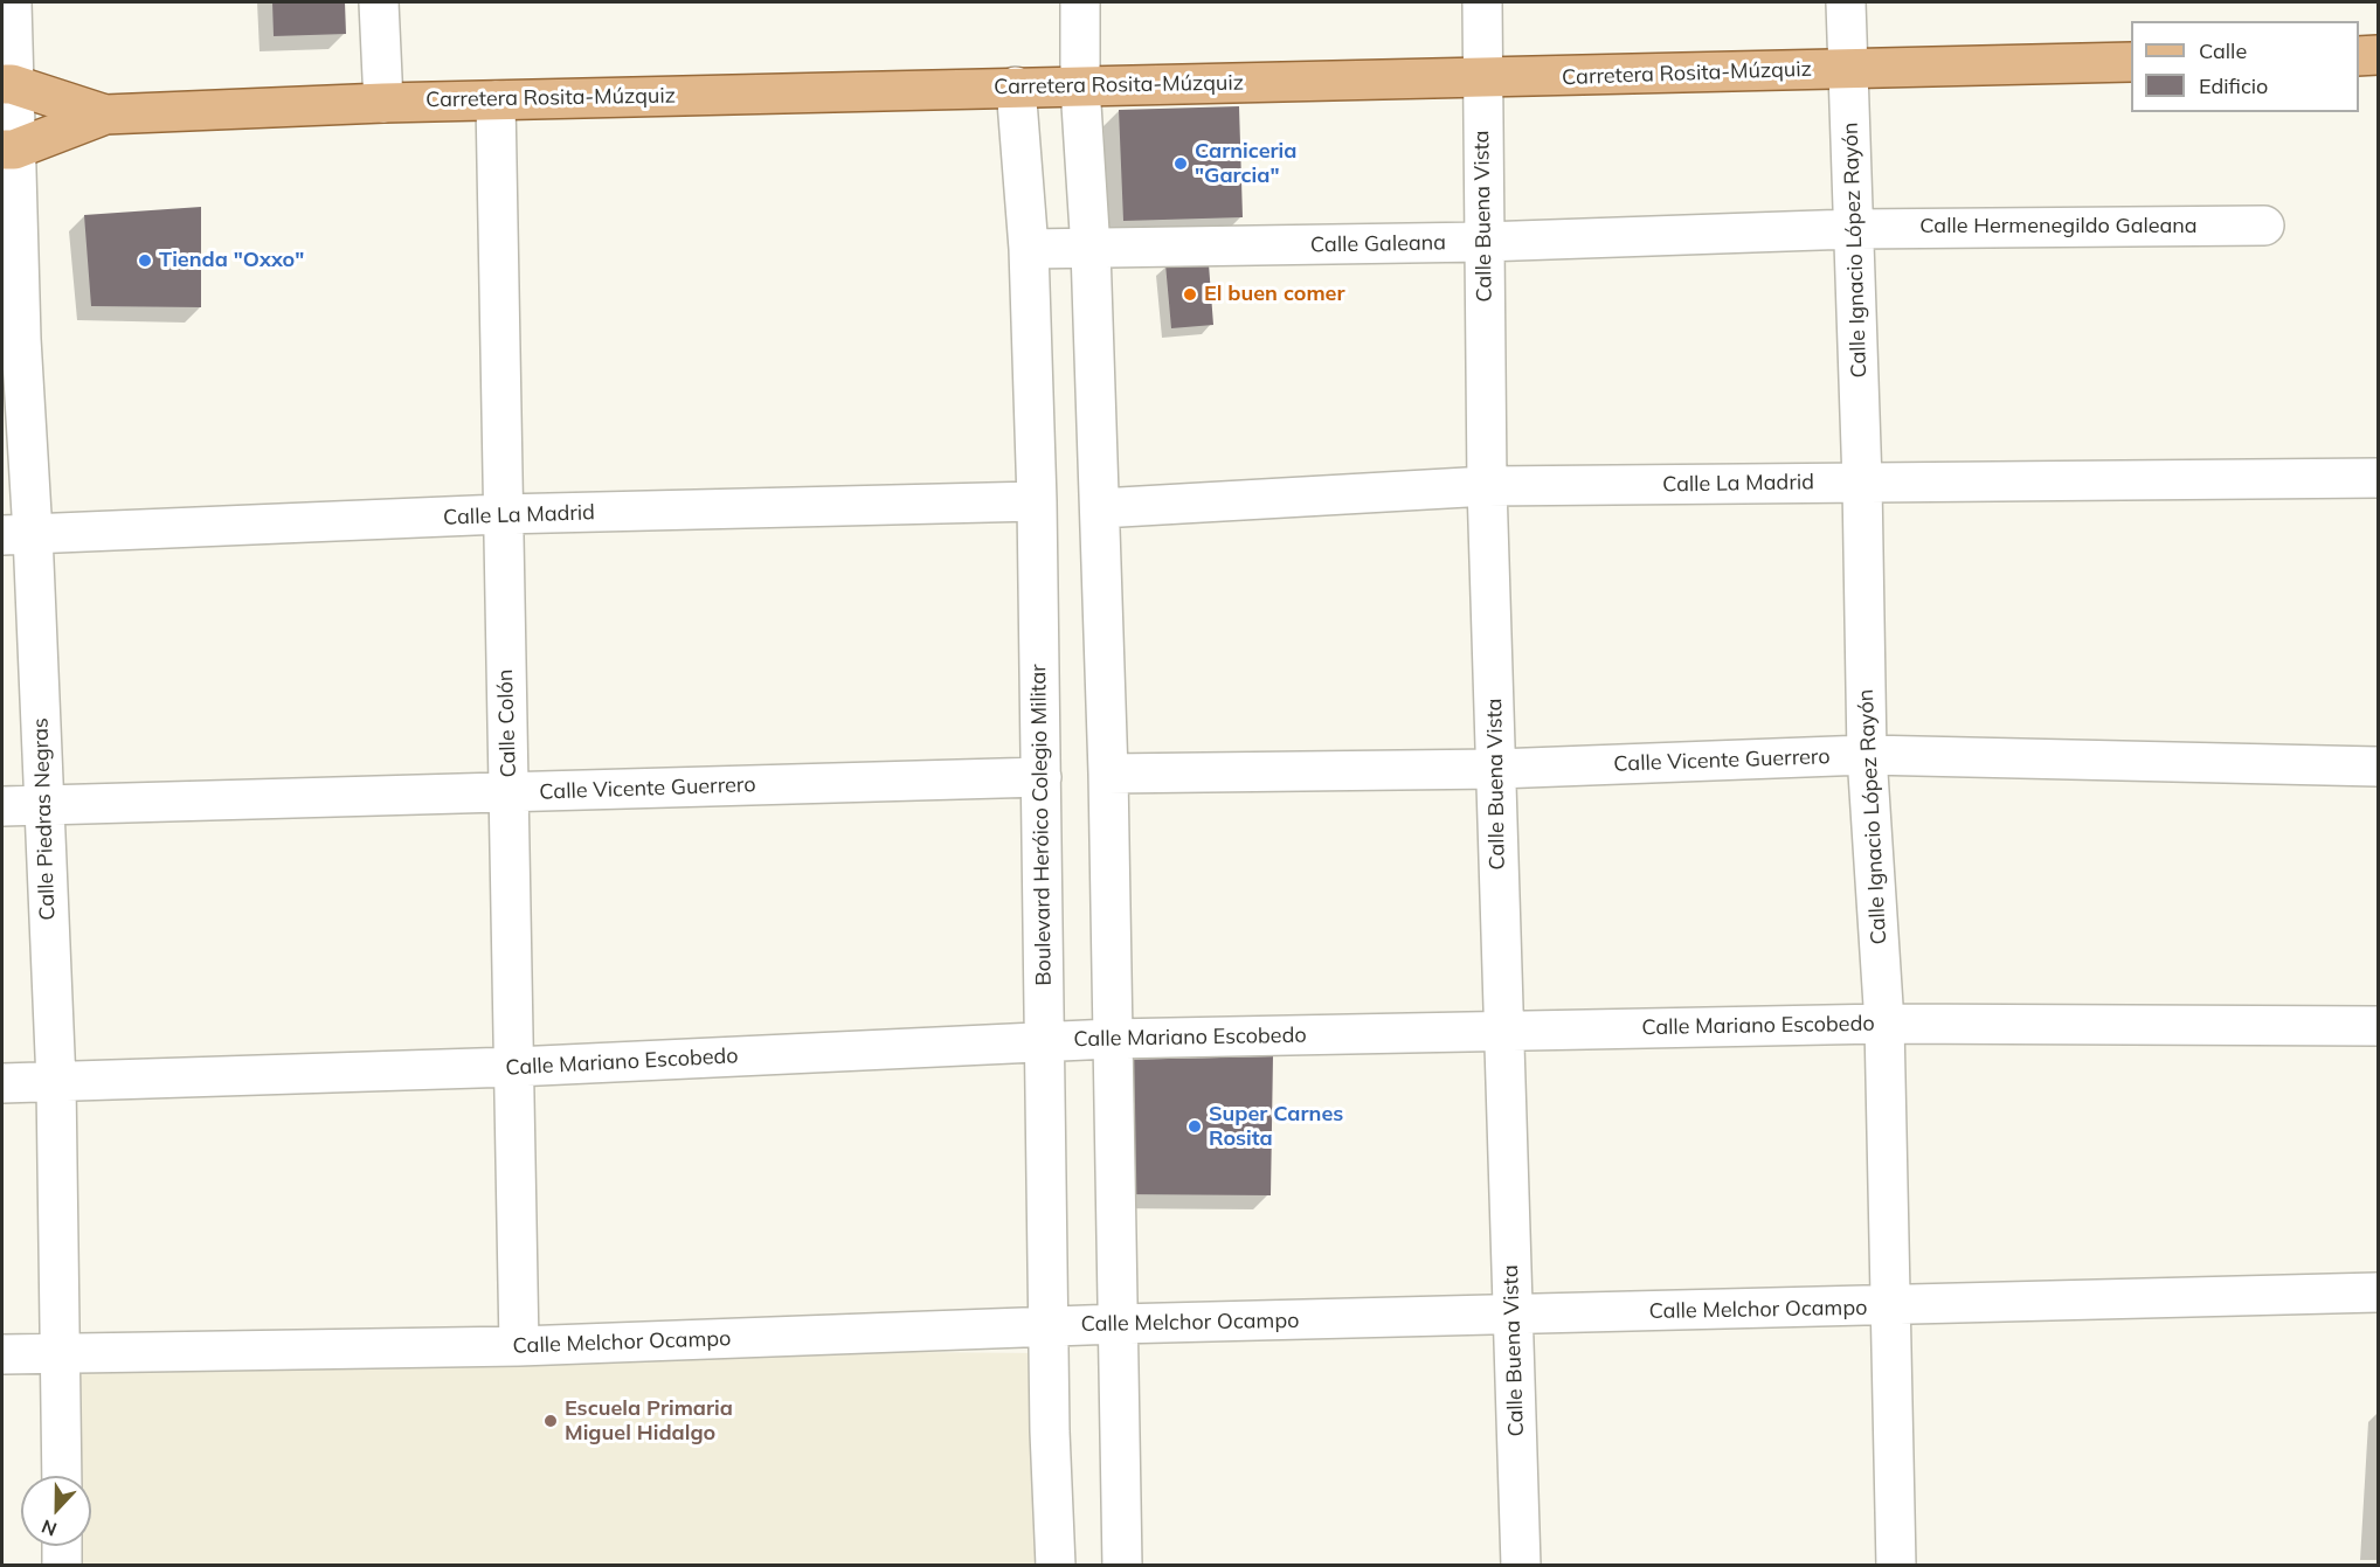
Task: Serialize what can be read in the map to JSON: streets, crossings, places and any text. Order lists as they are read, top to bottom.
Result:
{
  "streets": {
    "main road": ["Carretera Rosita-Múzquiz"],
    "street": [
      "Calle Buena Vista",
      "Calle Hermenegildo Galeana",
      "Calle Galeana",
      "Calle Ignacio López Rayón",
      "Calle La Madrid",
      "Calle Colón",
      "Calle Vicente Guerrero",
      "Calle Piedras Negras",
      "Boulevard Heróico Colegio Militar",
      "Calle Mariano Escobedo",
      "Calle Melchor Ocampo"
    ]
  },
  "crossings": [
    ["Carretera Rosita-Múzquiz", "Calle Buena Vista"],
    ["Carretera Rosita-Múzquiz", "Calle Ignacio López Rayón"],
    ["Carretera Rosita-Múzquiz", "Calle Colón"],
    ["Carretera Rosita-Múzquiz", "Calle Piedras Negras"],
    ["Carretera Rosita-Múzquiz", "Boulevard Heróico Colegio Militar"],
    ["Calle Buena Vista", "Calle Galeana"],
    ["Calle Buena Vista", "Calle La Madrid"],
    ["Calle Buena Vista", "Calle Vicente Guerrero"],
    ["Calle Buena Vista", "Calle Mariano Escobedo"],
    ["Calle Buena Vista", "Calle Melchor Ocampo"],
    ["Calle Hermenegildo Galeana", "Calle Galeana"],
    ["Calle Hermenegildo Galeana", "Calle Ignacio López Rayón"],
    ["Calle Galeana", "Calle Ignacio López Rayón"],
    ["Calle Galeana", "Boulevard Heróico Colegio Militar"],
    ["Calle Ignacio López Rayón", "Calle La Madrid"],
    ["Calle Ignacio López Rayón", "Calle Vicente Guerrero"],
    ["Calle Ignacio López Rayón", "Calle Mariano Escobedo"],
    ["Calle Ignacio López Rayón", "Calle Melchor Ocampo"],
    ["Calle La Madrid", "Calle Colón"],
    ["Calle La Madrid", "Calle Piedras Negras"],
    ["Calle La Madrid", "Boulevard Heróico Colegio Militar"],
    ["Calle Colón", "Calle Vicente Guerrero"],
    ["Calle Colón", "Calle Mariano Escobedo"],
    ["Calle Colón", "Calle Melchor Ocampo"],
    ["Calle Vicente Guerrero", "Calle Piedras Negras"],
    ["Calle Vicente Guerrero", "Boulevard Heróico Colegio Militar"],
    ["Calle Piedras Negras", "Calle Mariano Escobedo"],
    ["Calle Piedras Negras", "Calle Melchor Ocampo"],
    ["Boulevard Heróico Colegio Militar", "Calle Mariano Escobedo"],
    ["Boulevard Heróico Colegio Militar", "Calle Melchor Ocampo"]
  ],
  "places": [
    "Carniceria \"Garcia\"",
    "Tienda \"Oxxo\"",
    "El buen comer",
    "Super Carnes Rosita",
    "Escuela Primaria Miguel Hidalgo"
  ],
  "legend": ["Calle", "Edificio"],
  "north": "bottom"
}
